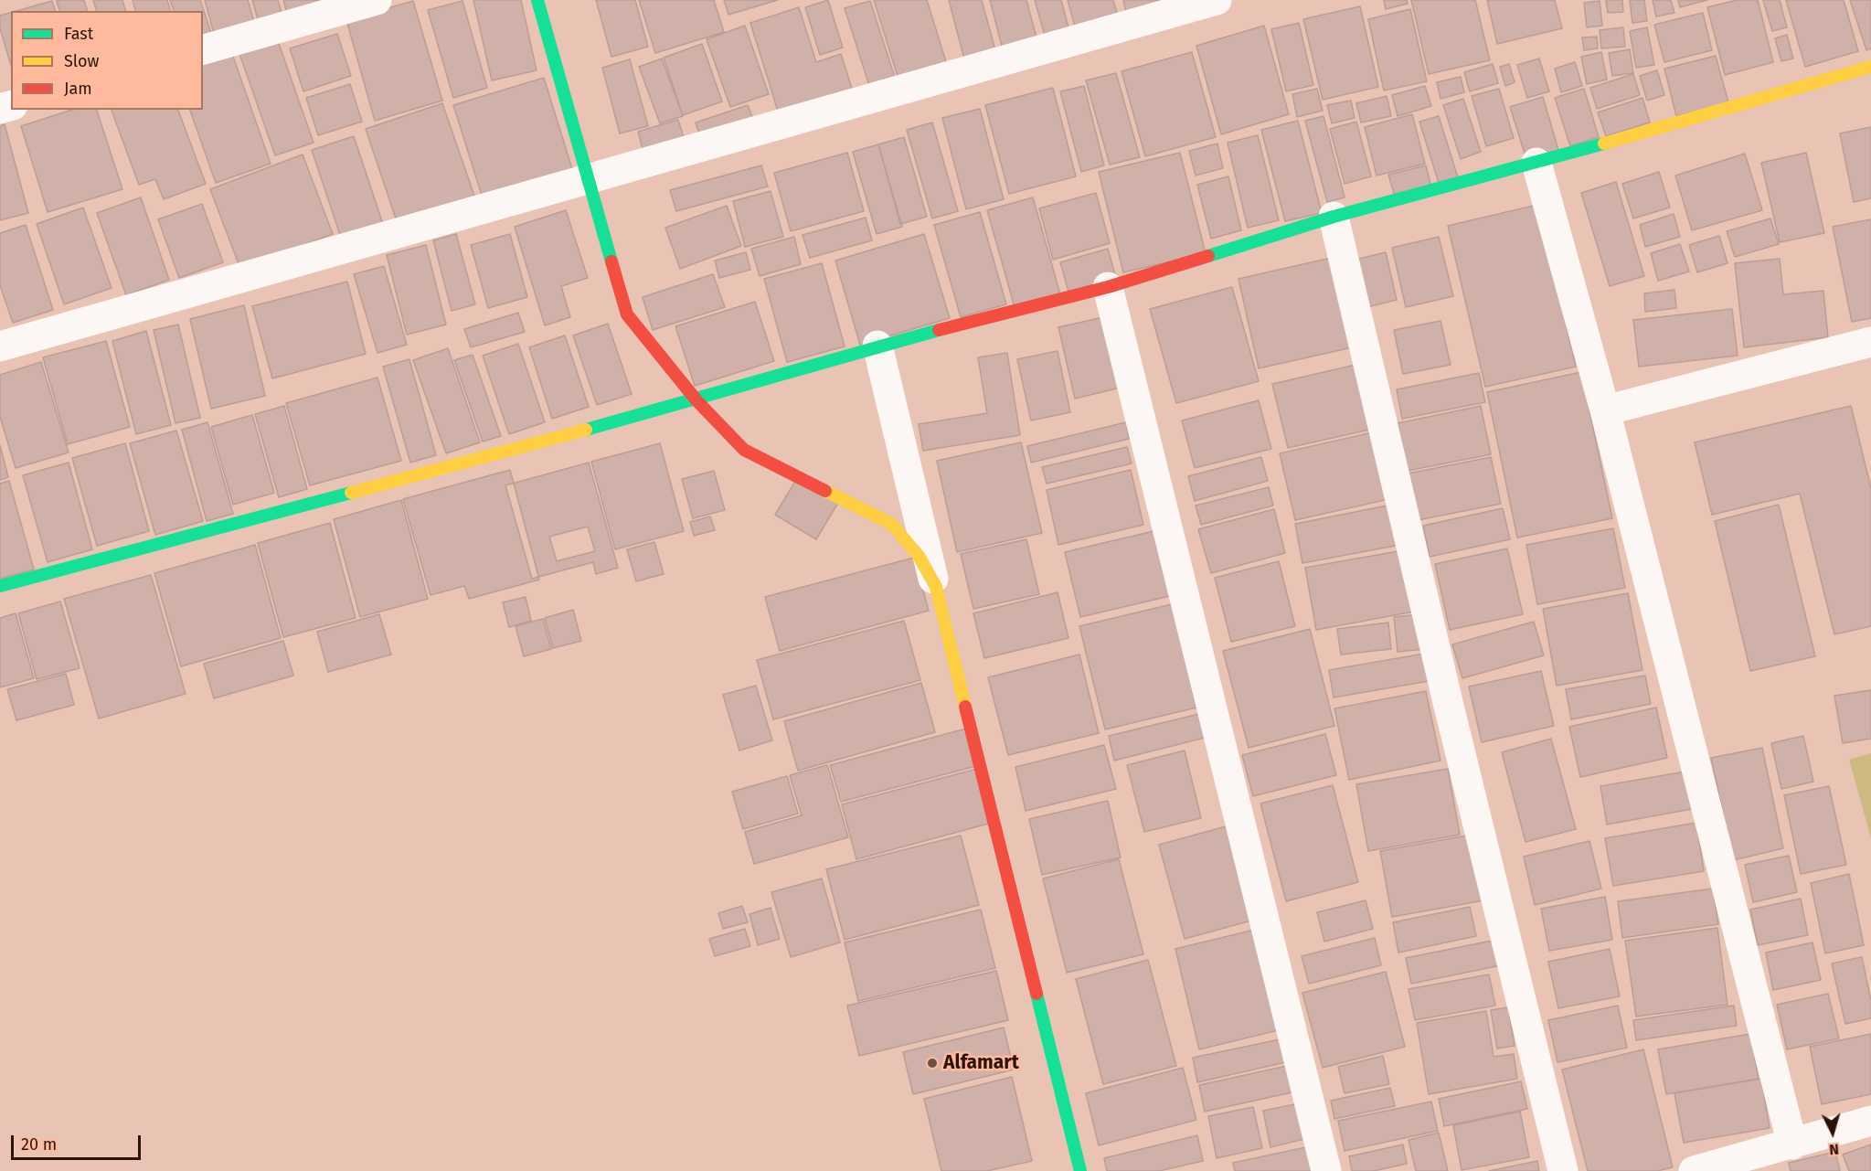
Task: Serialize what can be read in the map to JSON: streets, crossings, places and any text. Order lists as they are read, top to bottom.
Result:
{
  "places": ["Alfamart"],
  "legend": ["Fast", "Slow", "Jam"],
  "scale_bar": "20 m",
  "north": "bottom"
}
